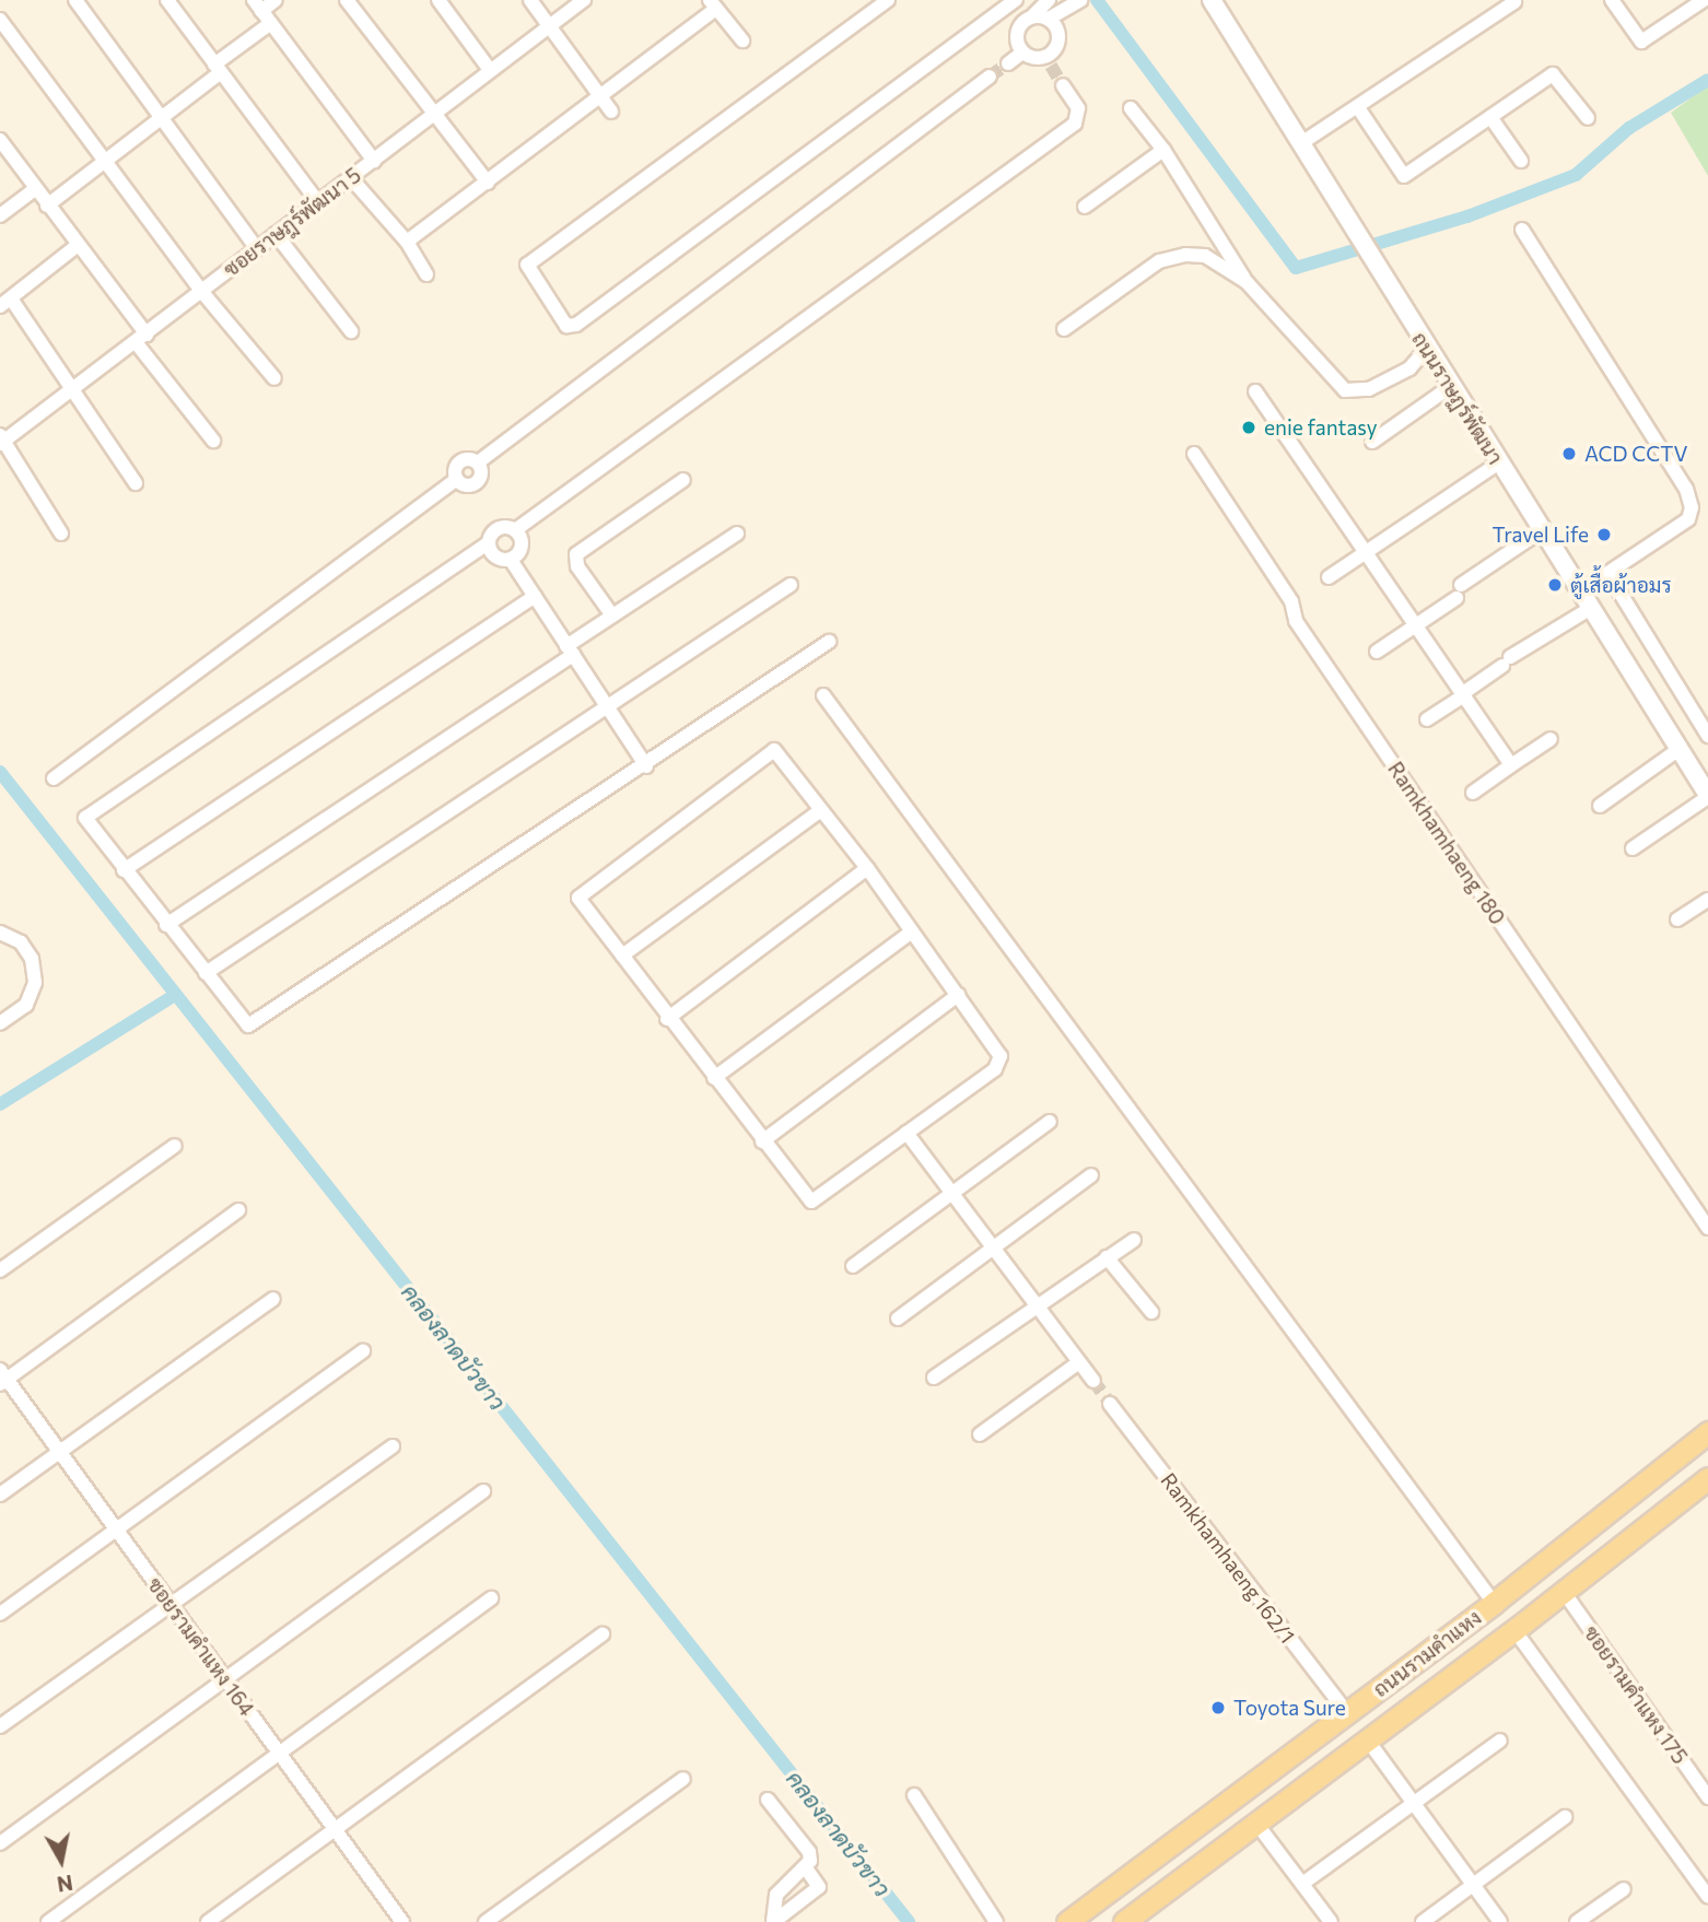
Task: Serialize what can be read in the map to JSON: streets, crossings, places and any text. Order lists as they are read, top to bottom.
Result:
{
  "streets": {
    "main road": ["ถนนรามคำแหง"],
    "street": [
      "ซอยราษฎร์พัฒนา 5",
      "ถนนราษฏร์พัฒนา",
      "Ramkhamhaeng 180",
      "Ramkhamhaeng 162/1",
      "ซอยรามคำแหง 164",
      "ซอยรามคำแหง 175"
    ]
  },
  "crossings": [
    ["Ramkhamhaeng 162/1", "ถนนรามคำแหง"],
    ["ถนนรามคำแหง", "ซอยรามคำแหง 175"]
  ],
  "water": ["คลองลาดบัวขาว"],
  "places": [
    "enie fantasy",
    "ACD CCTV",
    "Travel Life",
    "ตู้เสื้อผ้าอมร",
    "Toyota Sure"
  ],
  "north": "bottom"
}
